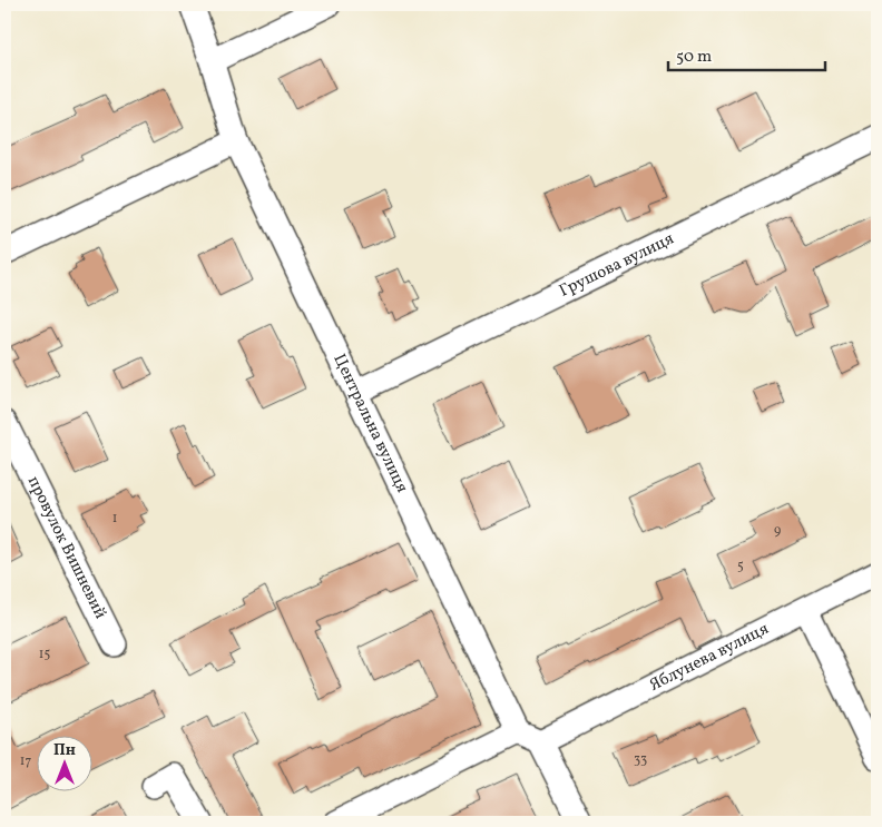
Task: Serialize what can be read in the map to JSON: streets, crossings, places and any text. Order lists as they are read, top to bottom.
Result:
{
  "streets": {
    "street": [
      "Грушова вулиця",
      "Центральна вулиця",
      "провулок Вишневий",
      "Яблунева вулиця"
    ]
  },
  "crossings": [
    ["Грушова вулиця", "Центральна вулиця"]
  ],
  "house_numbers": [
    "1",
    "9",
    "5",
    "15",
    "33",
    "17"
  ],
  "scale_bar": "50 m",
  "north": "top"
}
